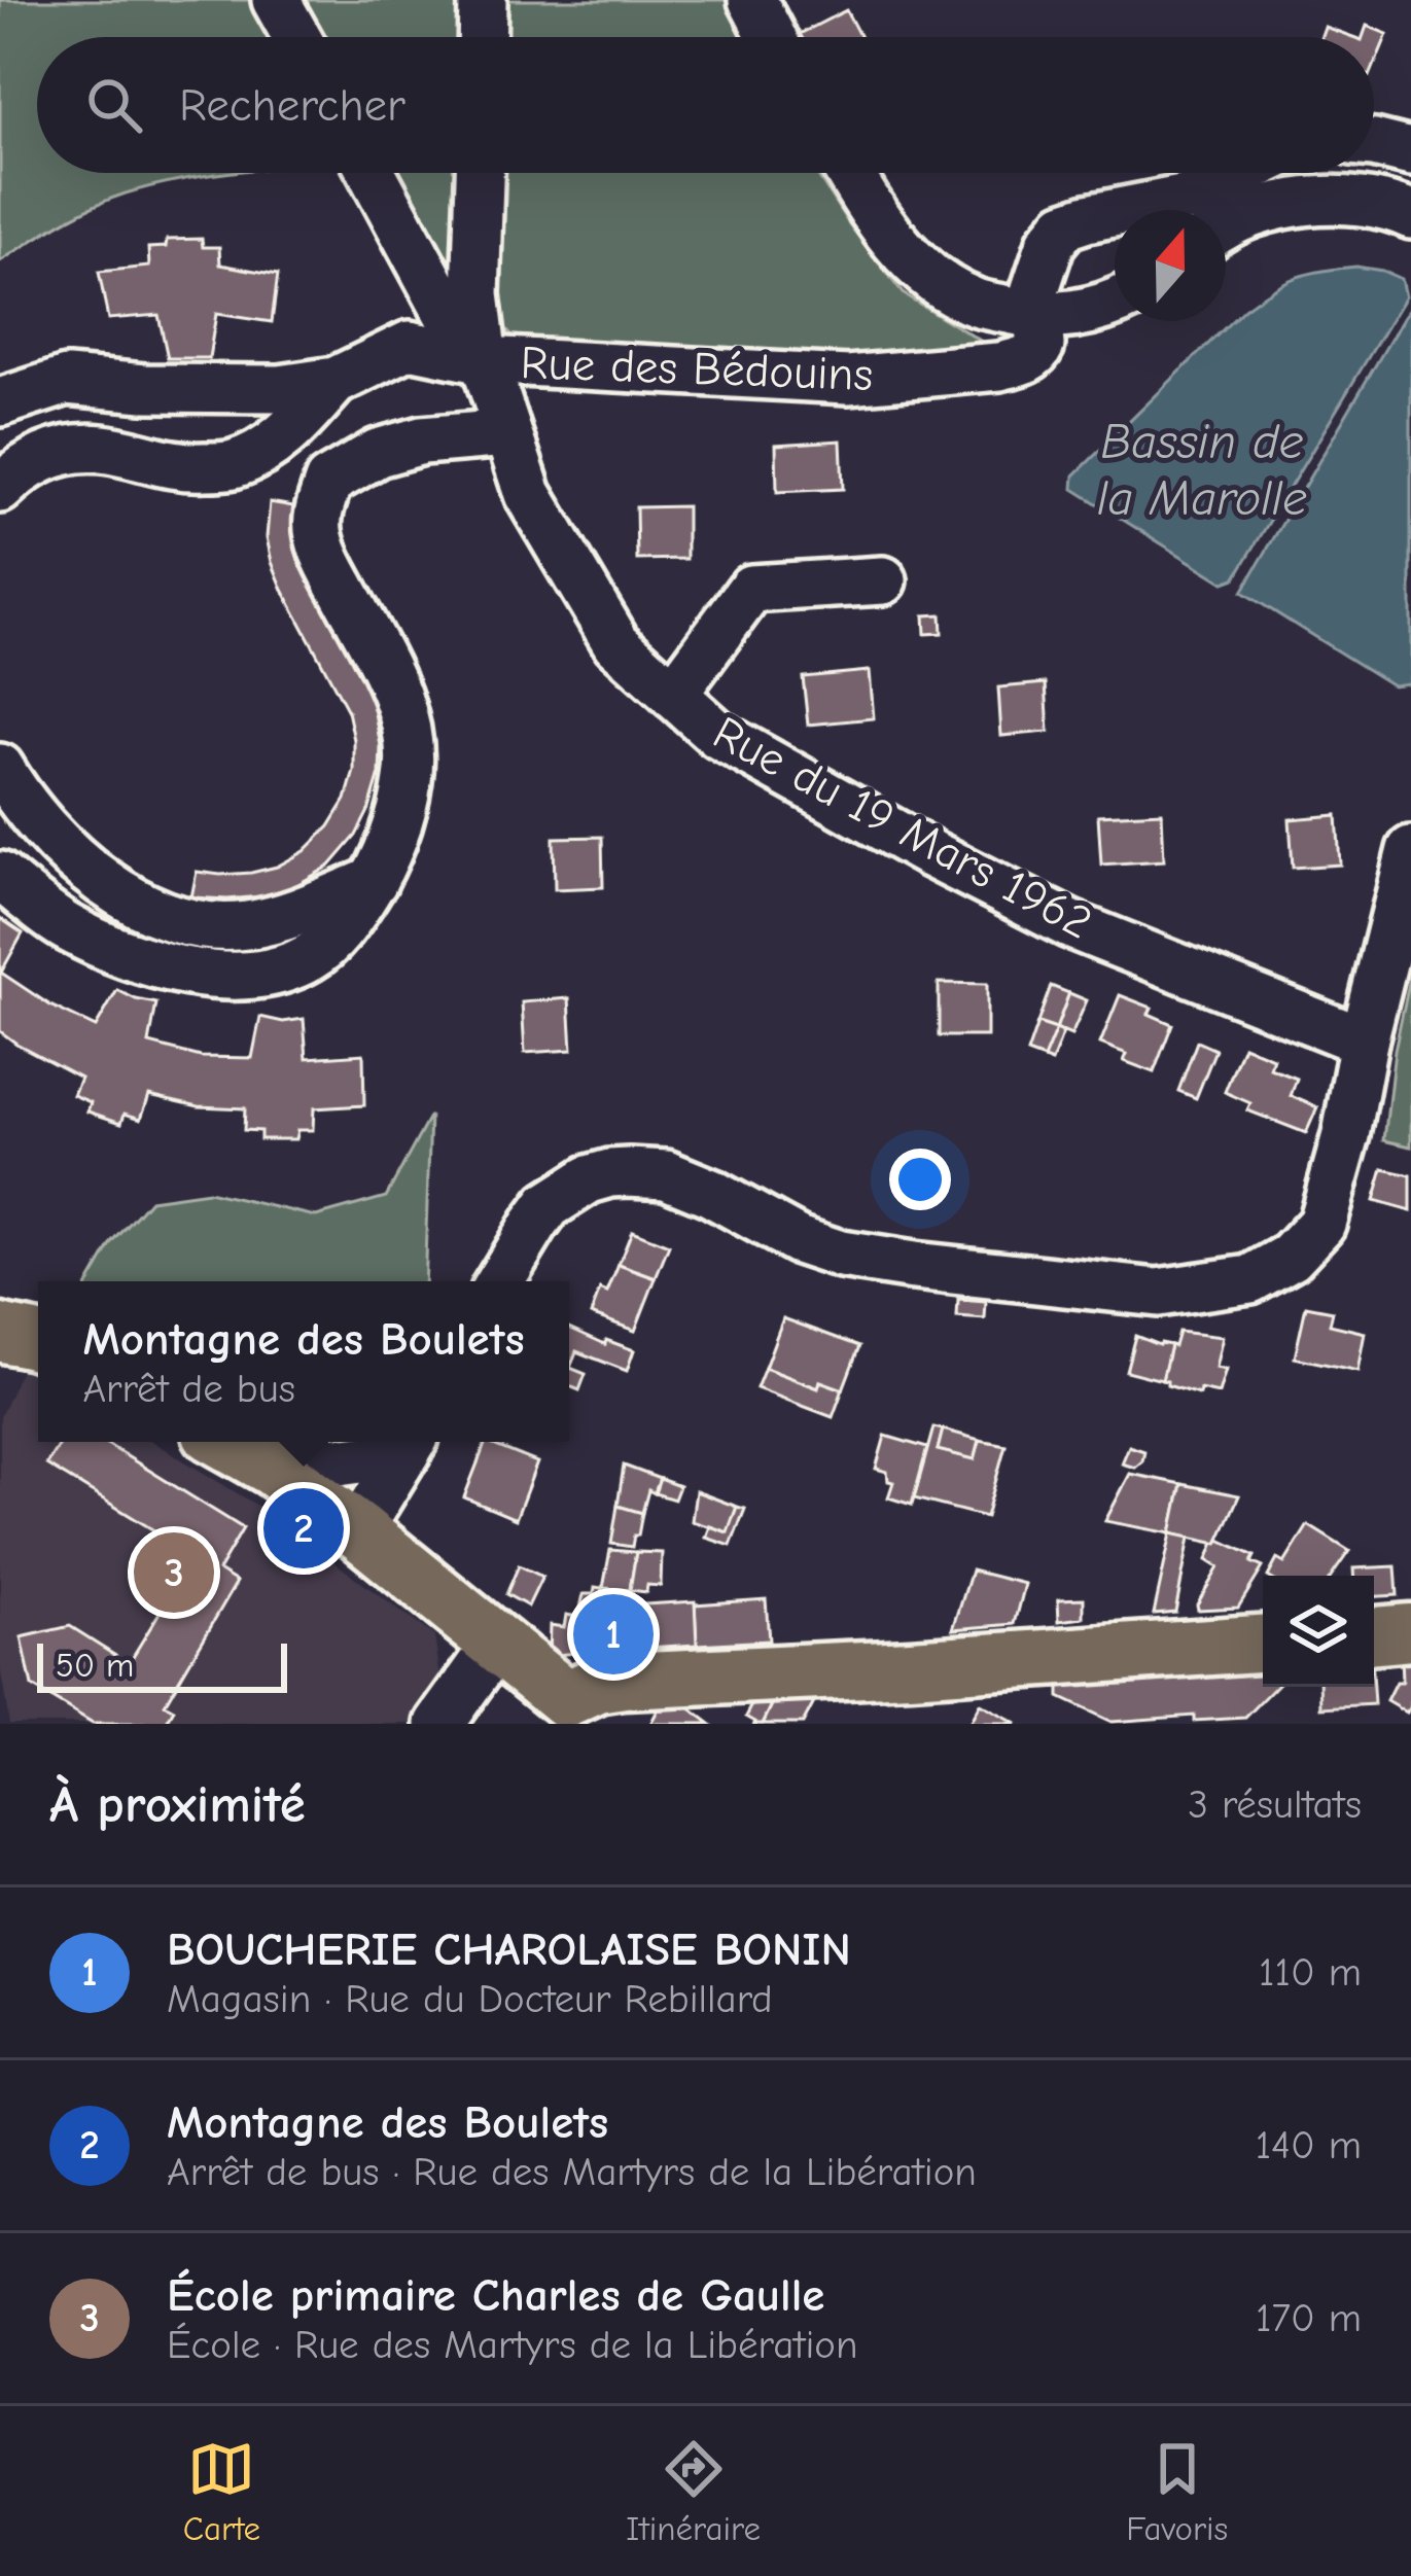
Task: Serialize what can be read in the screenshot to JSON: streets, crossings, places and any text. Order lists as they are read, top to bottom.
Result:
{
  "streets": {
    "street": ["Rue des Bédouins", "Rue du 19 Mars 1962"]
  },
  "crossings": [
    ["Rue des Bédouins", "Rue du 19 Mars 1962"]
  ],
  "water": ["Bassin de la Marolle"],
  "scale_bar": "50 m",
  "north": "top",
  "page": {
    "search": "Rechercher",
    "popup": ["Montagne des Boulets", "Arrêt de bus"],
    "pins": ["2", "3", "1"],
    "scale": "50 m",
    "heading": ["À proximité", "3 résultats"],
    "list": [
      {
        "mark": "1",
        "name": "BOUCHERIE CHAROLAISE BONIN",
        "note": "Magasin · Rue du Docteur Rebillard",
        "value": "110 m"
      },
      {
        "mark": "2",
        "name": "Montagne des Boulets",
        "note": "Arrêt de bus · Rue des Martyrs de la Libération",
        "value": "140 m"
      },
      {
        "mark": "3",
        "name": "École primaire Charles de Gaulle",
        "note": "École · Rue des Martyrs de la Libération",
        "value": "170 m"
      }
    ],
    "nav": ["Carte", "Itinéraire", "Favoris"]
  }
}
